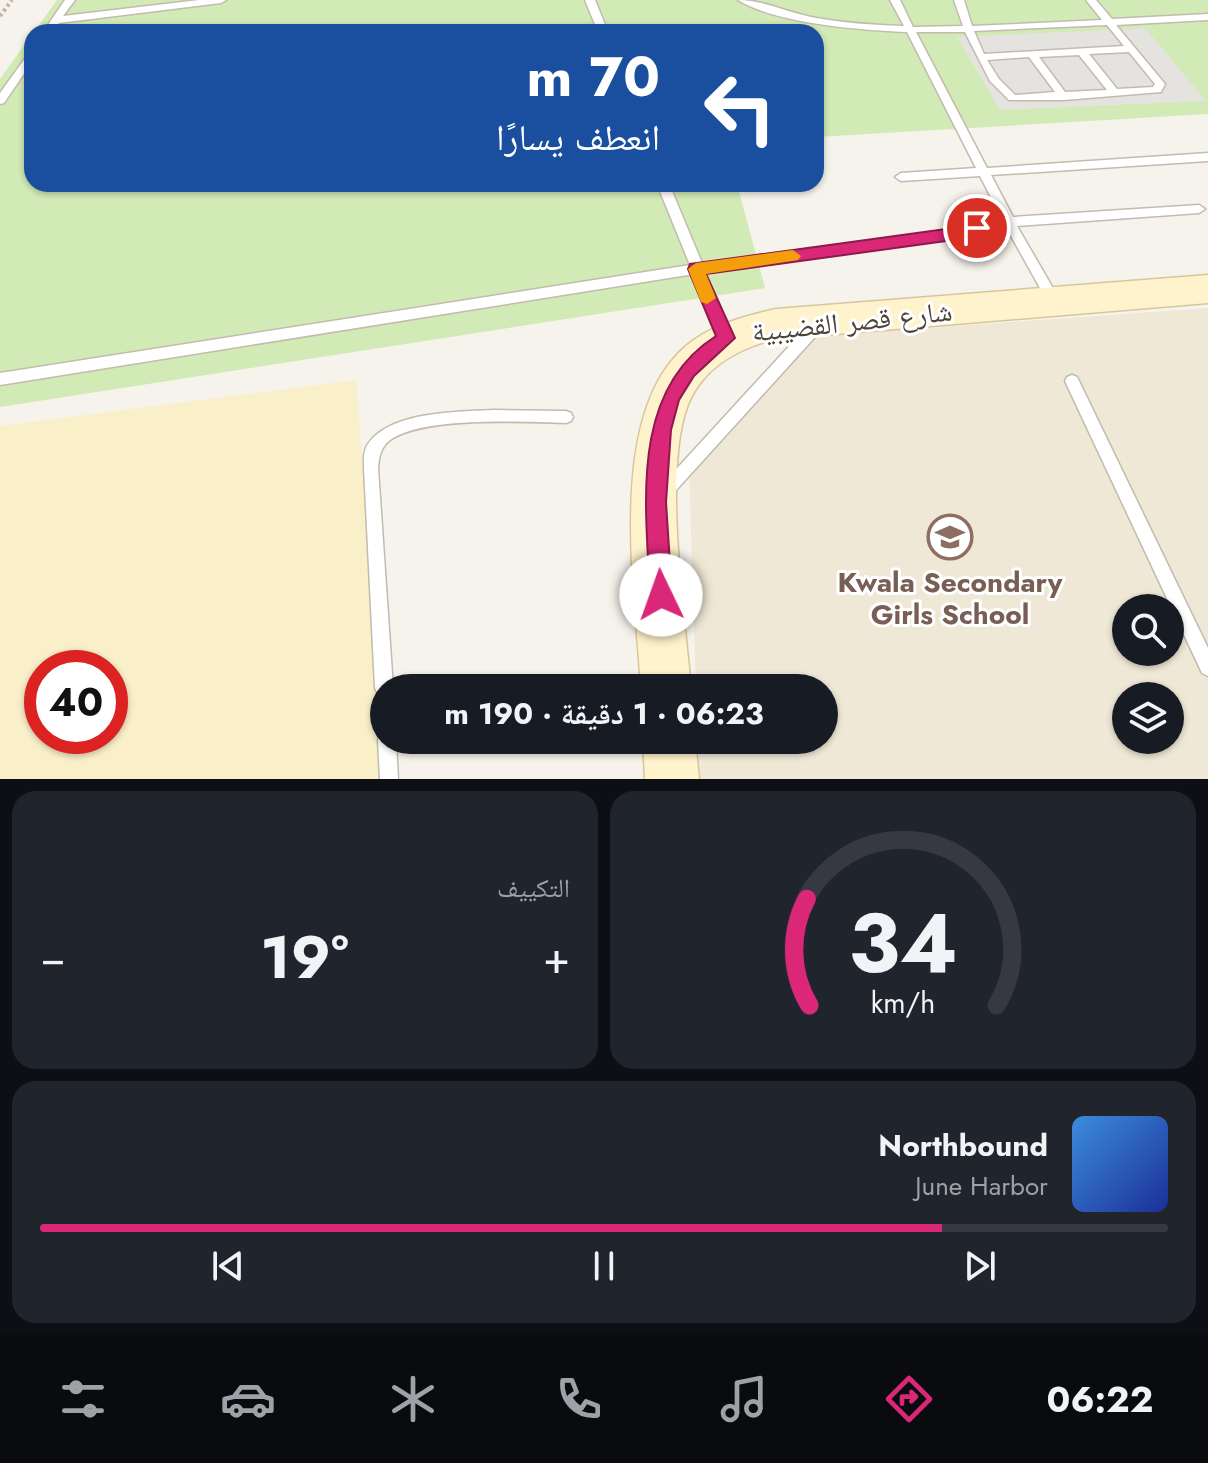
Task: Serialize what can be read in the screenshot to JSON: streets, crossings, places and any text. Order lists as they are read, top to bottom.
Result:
{
  "streets": {
    "street": ["شارع قصر القضيبية"]
  },
  "places": {
    "school or university": ["Kwala Secondary Girls School"]
  },
  "page": {
    "turn": ["70 m", "انعطف يسارًا"],
    "limit": "40",
    "trip": "06:23 · 1 دقيقة · 190 m",
    "tile": "التكييف",
    "heat": ["−", "19°", "+"],
    "song": ["Northbound", "June Harbor"],
    "tabs": "06:22",
    "gauge": ["34", "km/h"]
  }
}
